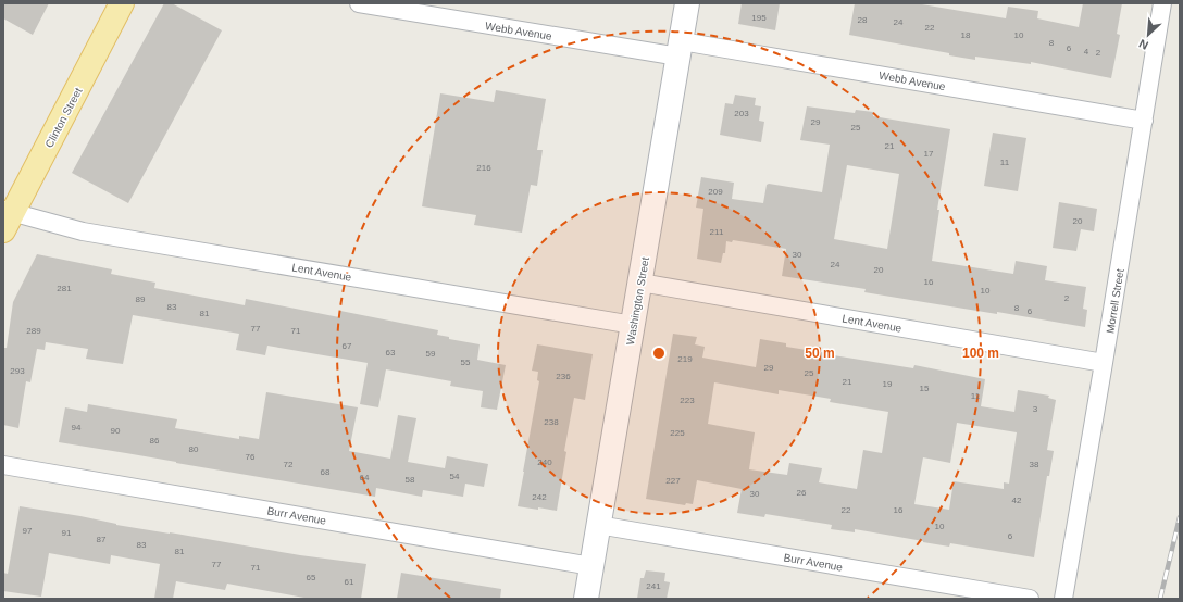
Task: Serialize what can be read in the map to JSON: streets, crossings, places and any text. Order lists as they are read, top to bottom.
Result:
{
  "streets": {
    "main road": ["Clinton Street", "Washington Street"],
    "street": [
      "Webb Avenue",
      "Lent Avenue",
      "Morrell Street",
      "Burr Avenue"
    ]
  },
  "crossings": [
    ["Webb Avenue", "Washington Street"],
    ["Webb Avenue", "Morrell Street"],
    ["Clinton Street", "Lent Avenue"],
    ["Lent Avenue", "Washington Street"],
    ["Lent Avenue", "Morrell Street"],
    ["Washington Street", "Burr Avenue"]
  ],
  "house_numbers": [
    "195",
    "28",
    "24",
    "22",
    "18",
    "10",
    "8",
    "6",
    "4",
    "2",
    "203",
    "29",
    "25",
    "21",
    "17",
    "11",
    "216",
    "209",
    "20",
    "211",
    "30",
    "24",
    "20",
    "16",
    "281",
    "10",
    "2",
    "89",
    "83",
    "8",
    "6",
    "81",
    "77",
    "289",
    "71",
    "67",
    "63",
    "59",
    "219",
    "55",
    "29",
    "293",
    "25",
    "236",
    "21",
    "19",
    "15",
    "11",
    "223",
    "3",
    "238",
    "94",
    "90",
    "225",
    "86",
    "80",
    "76",
    "240",
    "72",
    "38",
    "68",
    "54",
    "64",
    "58",
    "227",
    "26",
    "30",
    "242",
    "42",
    "22",
    "16",
    "10",
    "97",
    "91",
    "6",
    "87",
    "83",
    "81",
    "77",
    "71",
    "65",
    "61",
    "241"
  ],
  "north": "bottom left",
  "rings": ["50 m", "100 m"]
}
